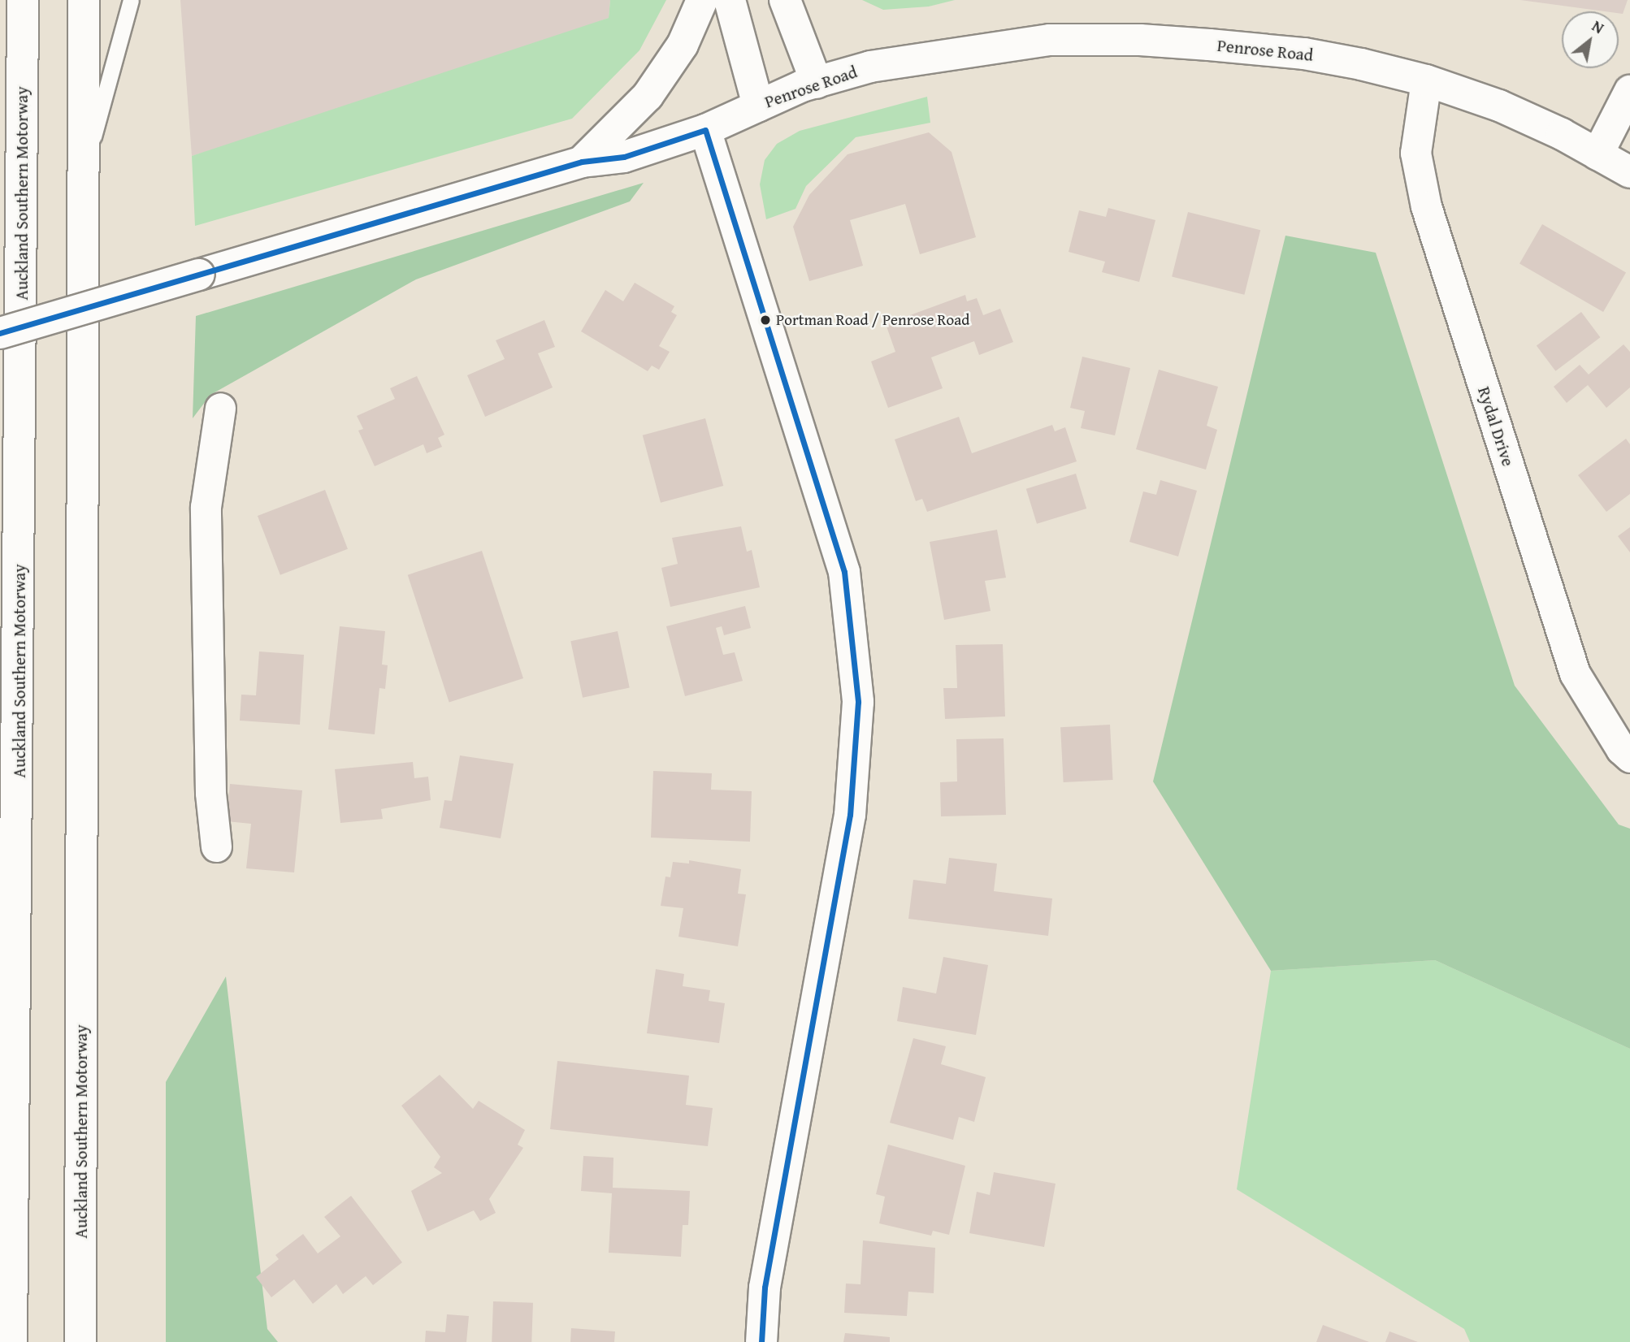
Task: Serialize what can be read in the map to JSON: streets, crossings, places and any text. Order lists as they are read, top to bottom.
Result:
{
  "streets": {
    "main road": ["Penrose Road", "Auckland Southern Motorway"],
    "street": ["Rydal Drive"]
  },
  "crossings": [
    ["Penrose Road", "Rydal Drive"]
  ],
  "places": ["Portman Road / Penrose Road"],
  "north": "top right"
}
